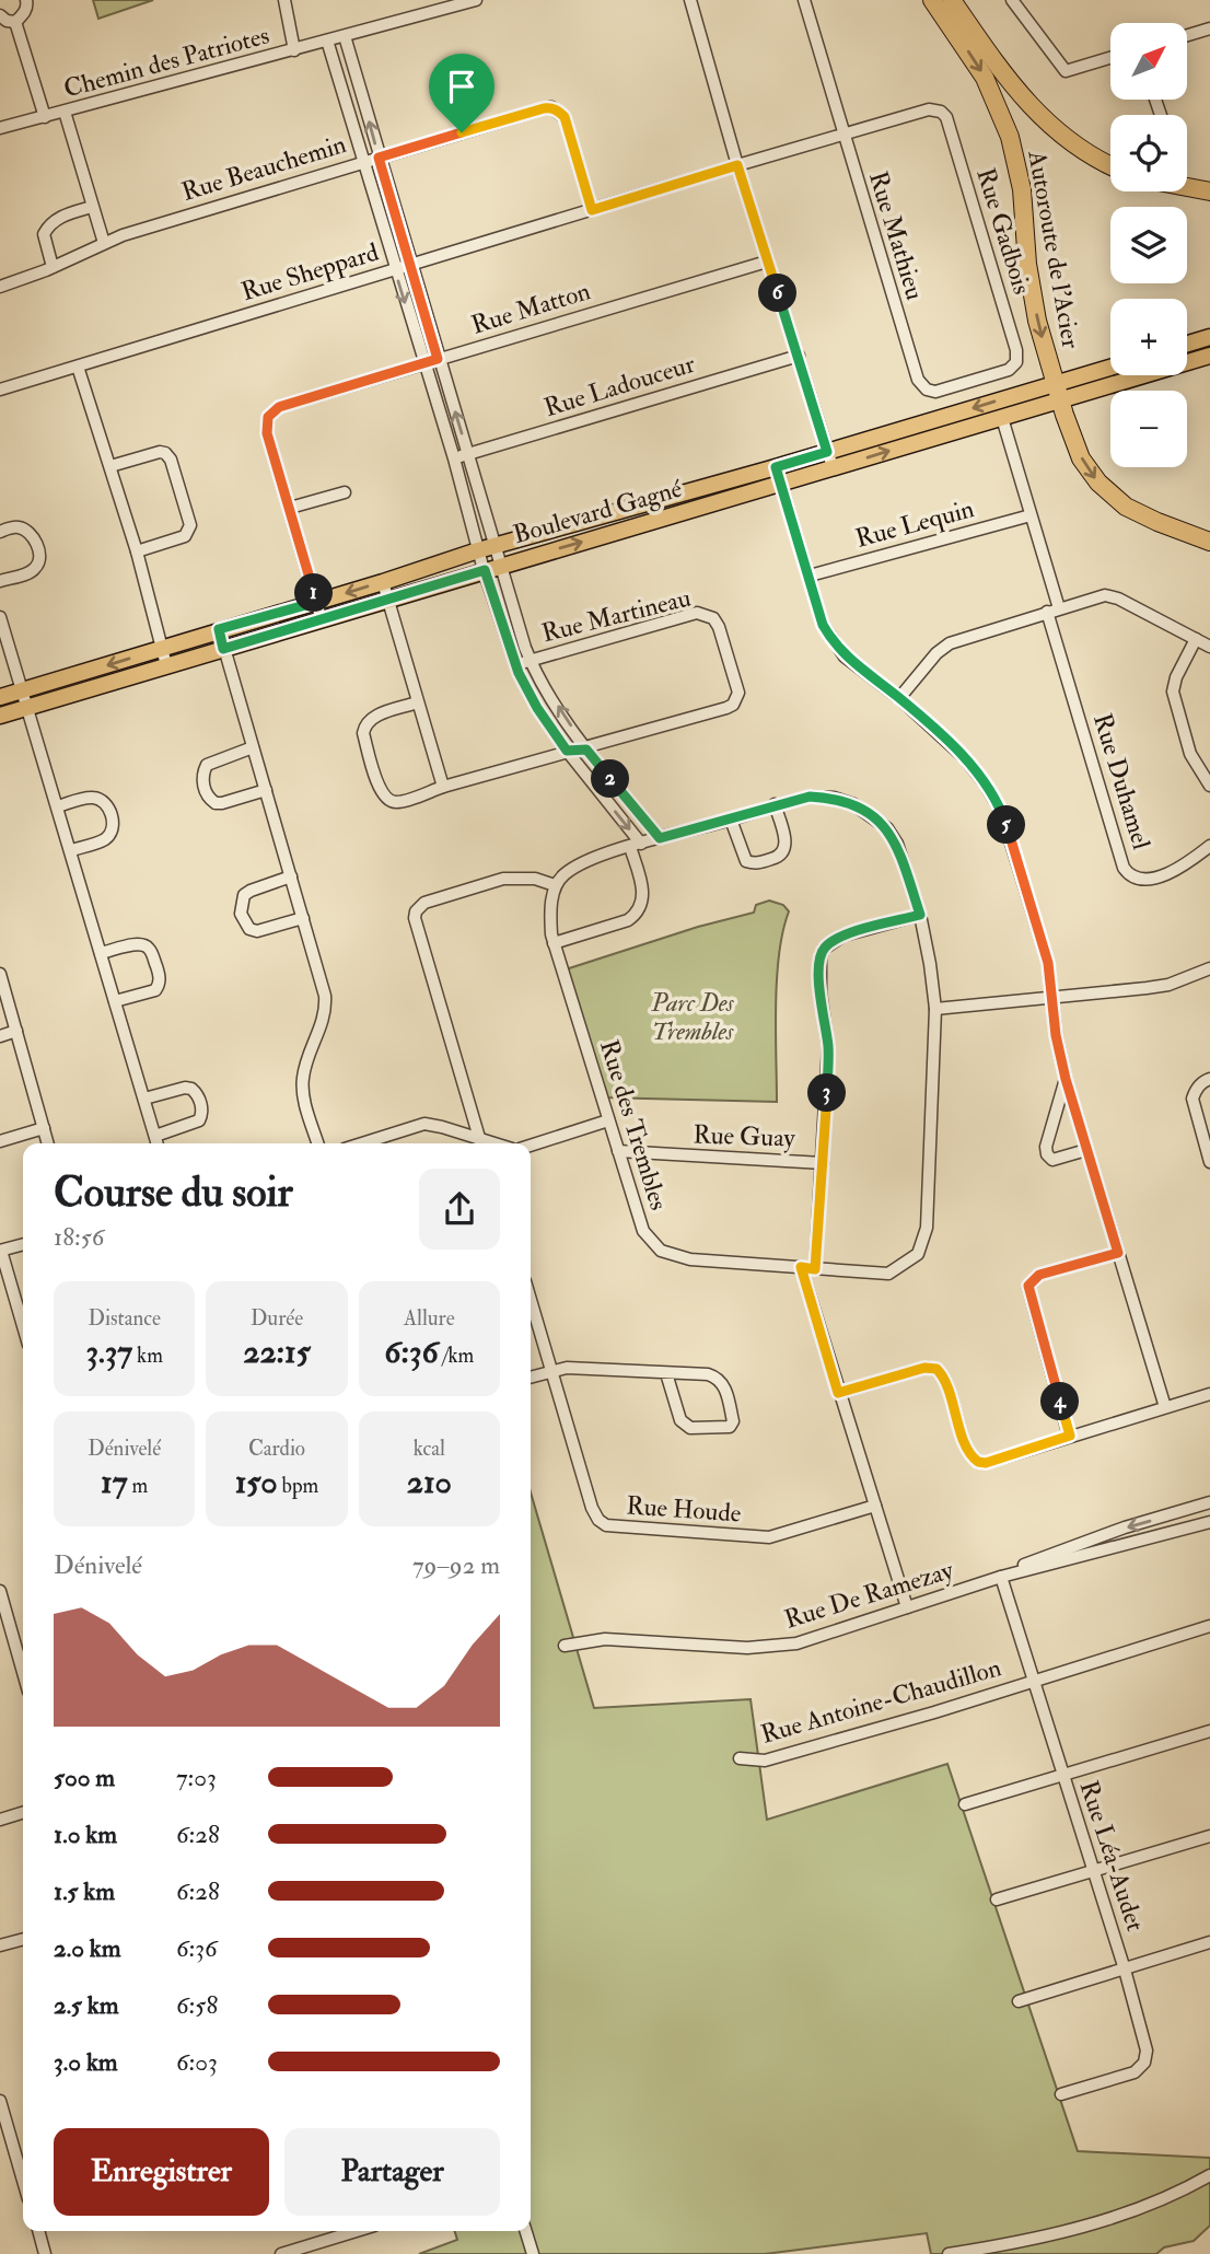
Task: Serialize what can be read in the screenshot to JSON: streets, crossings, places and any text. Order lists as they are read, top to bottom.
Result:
{
  "streets": {
    "highway": ["Autoroute de l'Acier"],
    "main road": ["Boulevard Gagné"],
    "street": [
      "Chemin des Patriotes",
      "Rue Beauchemin",
      "Rue Gadbois",
      "Rue Mathieu",
      "Rue Sheppard",
      "Rue Matton",
      "Rue Ladouceur",
      "Rue Lequin",
      "Rue Martineau",
      "Rue Duhamel",
      "Rue des Trembles",
      "Rue Guay",
      "Rue Houde",
      "Rue De Ramezay",
      "Rue Antoine-Chaudillon",
      "Rue Léa-Audet"
    ]
  },
  "crossings": [
    ["Rue Beauchemin", "Rue Sheppard"],
    ["Rue Gadbois", "Rue Mathieu"],
    ["Rue Gadbois", "Rue Sheppard"],
    ["Rue Mathieu", "Rue Sheppard"],
    ["Autoroute de l'Acier", "Boulevard Gagné"],
    ["Boulevard Gagné", "Rue Duhamel"],
    ["Rue Lequin", "Rue Duhamel"],
    ["Rue des Trembles", "Rue Guay"],
    ["Rue De Ramezay", "Rue Léa-Audet"],
    ["Rue Antoine-Chaudillon", "Rue Léa-Audet"]
  ],
  "parks": ["Parc Des Trembles"],
  "north": "top right",
  "page": {
    "map_buttons": ["+", "−"],
    "pins": [
      "6",
      "1",
      "2",
      "5",
      "3",
      "4"
    ],
    "heading": ["Course du soir", "18:56"],
    "stats": [
      ["Distance", "3.37 km"],
      ["Durée", "22:15"],
      ["Allure", "6:36 /km"],
      ["Dénivelé", "17 m"],
      ["Cardio", "150 bpm"],
      ["kcal", "210"]
    ],
    "chart": ["Dénivelé", "79–92 m"],
    "list": [
      {
        "name": "500 m",
        "note": "7:03"
      },
      {
        "name": "1.0 km",
        "note": "6:28"
      },
      {
        "name": "1.5 km",
        "note": "6:28"
      },
      {
        "name": "2.0 km",
        "note": "6:36"
      },
      {
        "name": "2.5 km",
        "note": "6:58"
      },
      {
        "name": "3.0 km",
        "note": "6:03"
      }
    ],
    "buttons": ["Enregistrer", "Partager"]
  }
}
